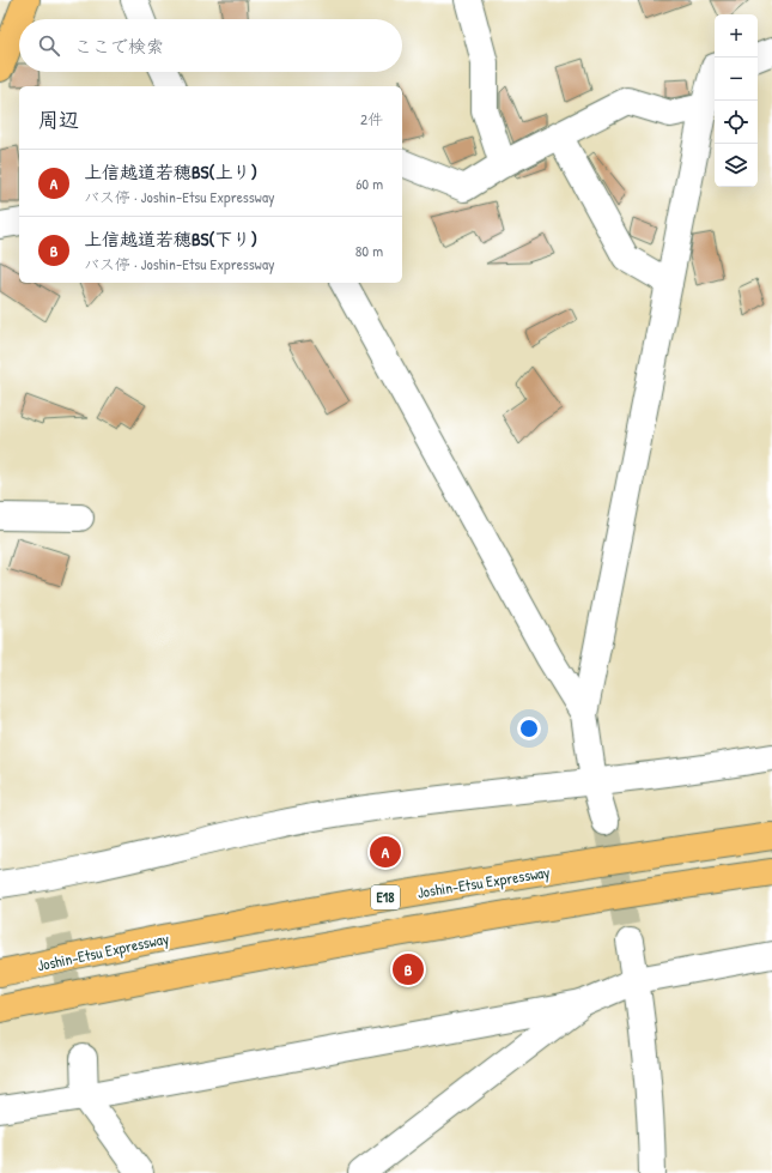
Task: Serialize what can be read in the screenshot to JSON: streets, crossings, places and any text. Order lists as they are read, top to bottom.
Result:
{
  "streets": {
    "main road": ["Joshin-Etsu Expressway", "E18"]
  },
  "page": {
    "map_buttons": ["+", "−"],
    "search": "ここで検索",
    "heading": ["周辺", "2件"],
    "list": [
      {
        "mark": "A",
        "name": "上信越道若穂BS(上り)",
        "note": "バス停 · Joshin-Etsu Expressway",
        "value": "60 m"
      },
      {
        "mark": "B",
        "name": "上信越道若穂BS(下り)",
        "note": "バス停 · Joshin-Etsu Expressway",
        "value": "80 m"
      }
    ],
    "pins": ["A", "B"]
  }
}
